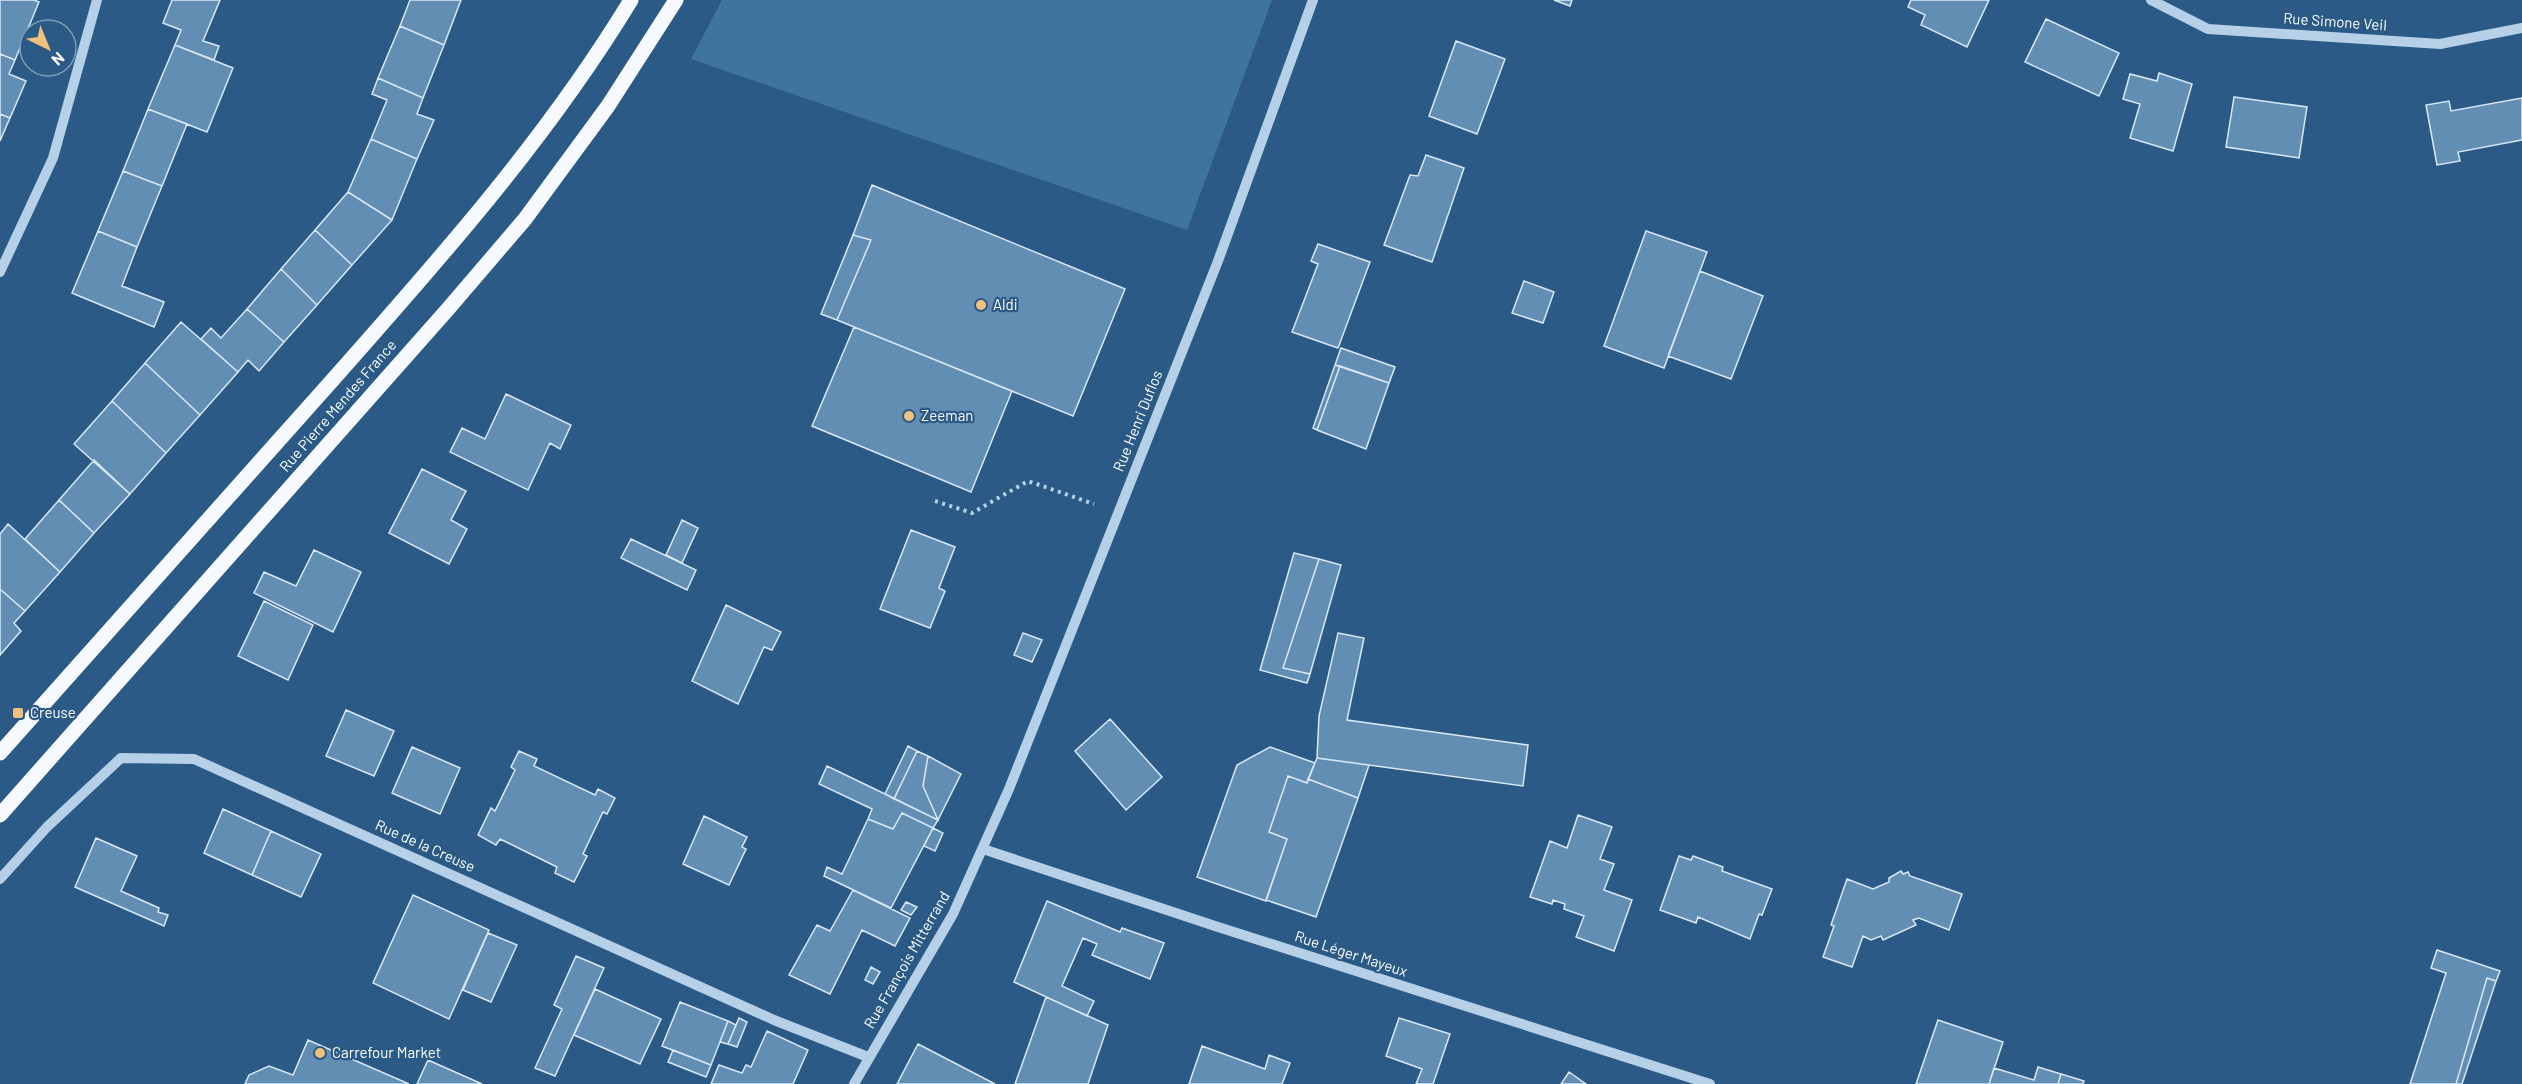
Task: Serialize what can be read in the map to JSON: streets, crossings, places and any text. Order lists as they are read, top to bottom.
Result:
{
  "streets": {
    "main road": ["Rue Pierre Mendes France"],
    "street": [
      "Rue Simone Veil",
      "Rue Henri Duflos",
      "Rue de la Creuse",
      "Rue Léger Mayeux",
      "Rue François Mitterrand"
    ]
  },
  "crossings": [
    ["Rue Henri Duflos", "Rue Léger Mayeux"],
    ["Rue Henri Duflos", "Rue François Mitterrand"],
    ["Rue de la Creuse", "Rue François Mitterrand"],
    ["Rue Léger Mayeux", "Rue François Mitterrand"]
  ],
  "places": {
    "other": ["Aldi", "Zeeman", "Carrefour Market"],
    "transit": ["Creuse"]
  },
  "north": "bottom right"
}
